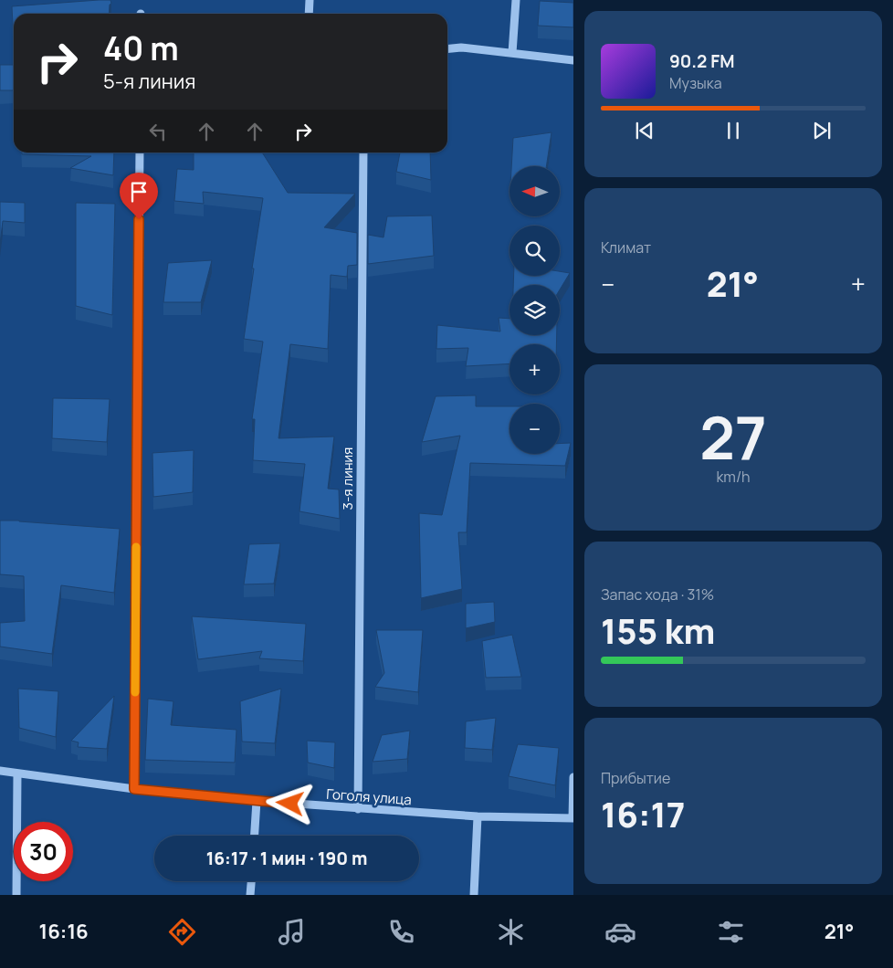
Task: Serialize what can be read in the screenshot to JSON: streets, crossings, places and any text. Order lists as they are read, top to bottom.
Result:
{
  "streets": {
    "street": ["3-я линия", "Гоголя улица"]
  },
  "crossings": [
    ["3-я линия", "Гоголя улица"]
  ],
  "north": "left",
  "page": {
    "turn": ["40 m", "5-я линия"],
    "song": ["90.2 FM", "Музыка"],
    "map_buttons": ["+", "−"],
    "tile": [
      "Климат",
      ["27", "km/h"],
      ["Запас хода · 31%", "155 km"],
      ["Прибытие", "16:17"]
    ],
    "heat": ["−", "21°", "+"],
    "limit": "30",
    "trip": "16:17 · 1 мин · 190 m",
    "tabs": ["16:16", "21°"]
  }
}
